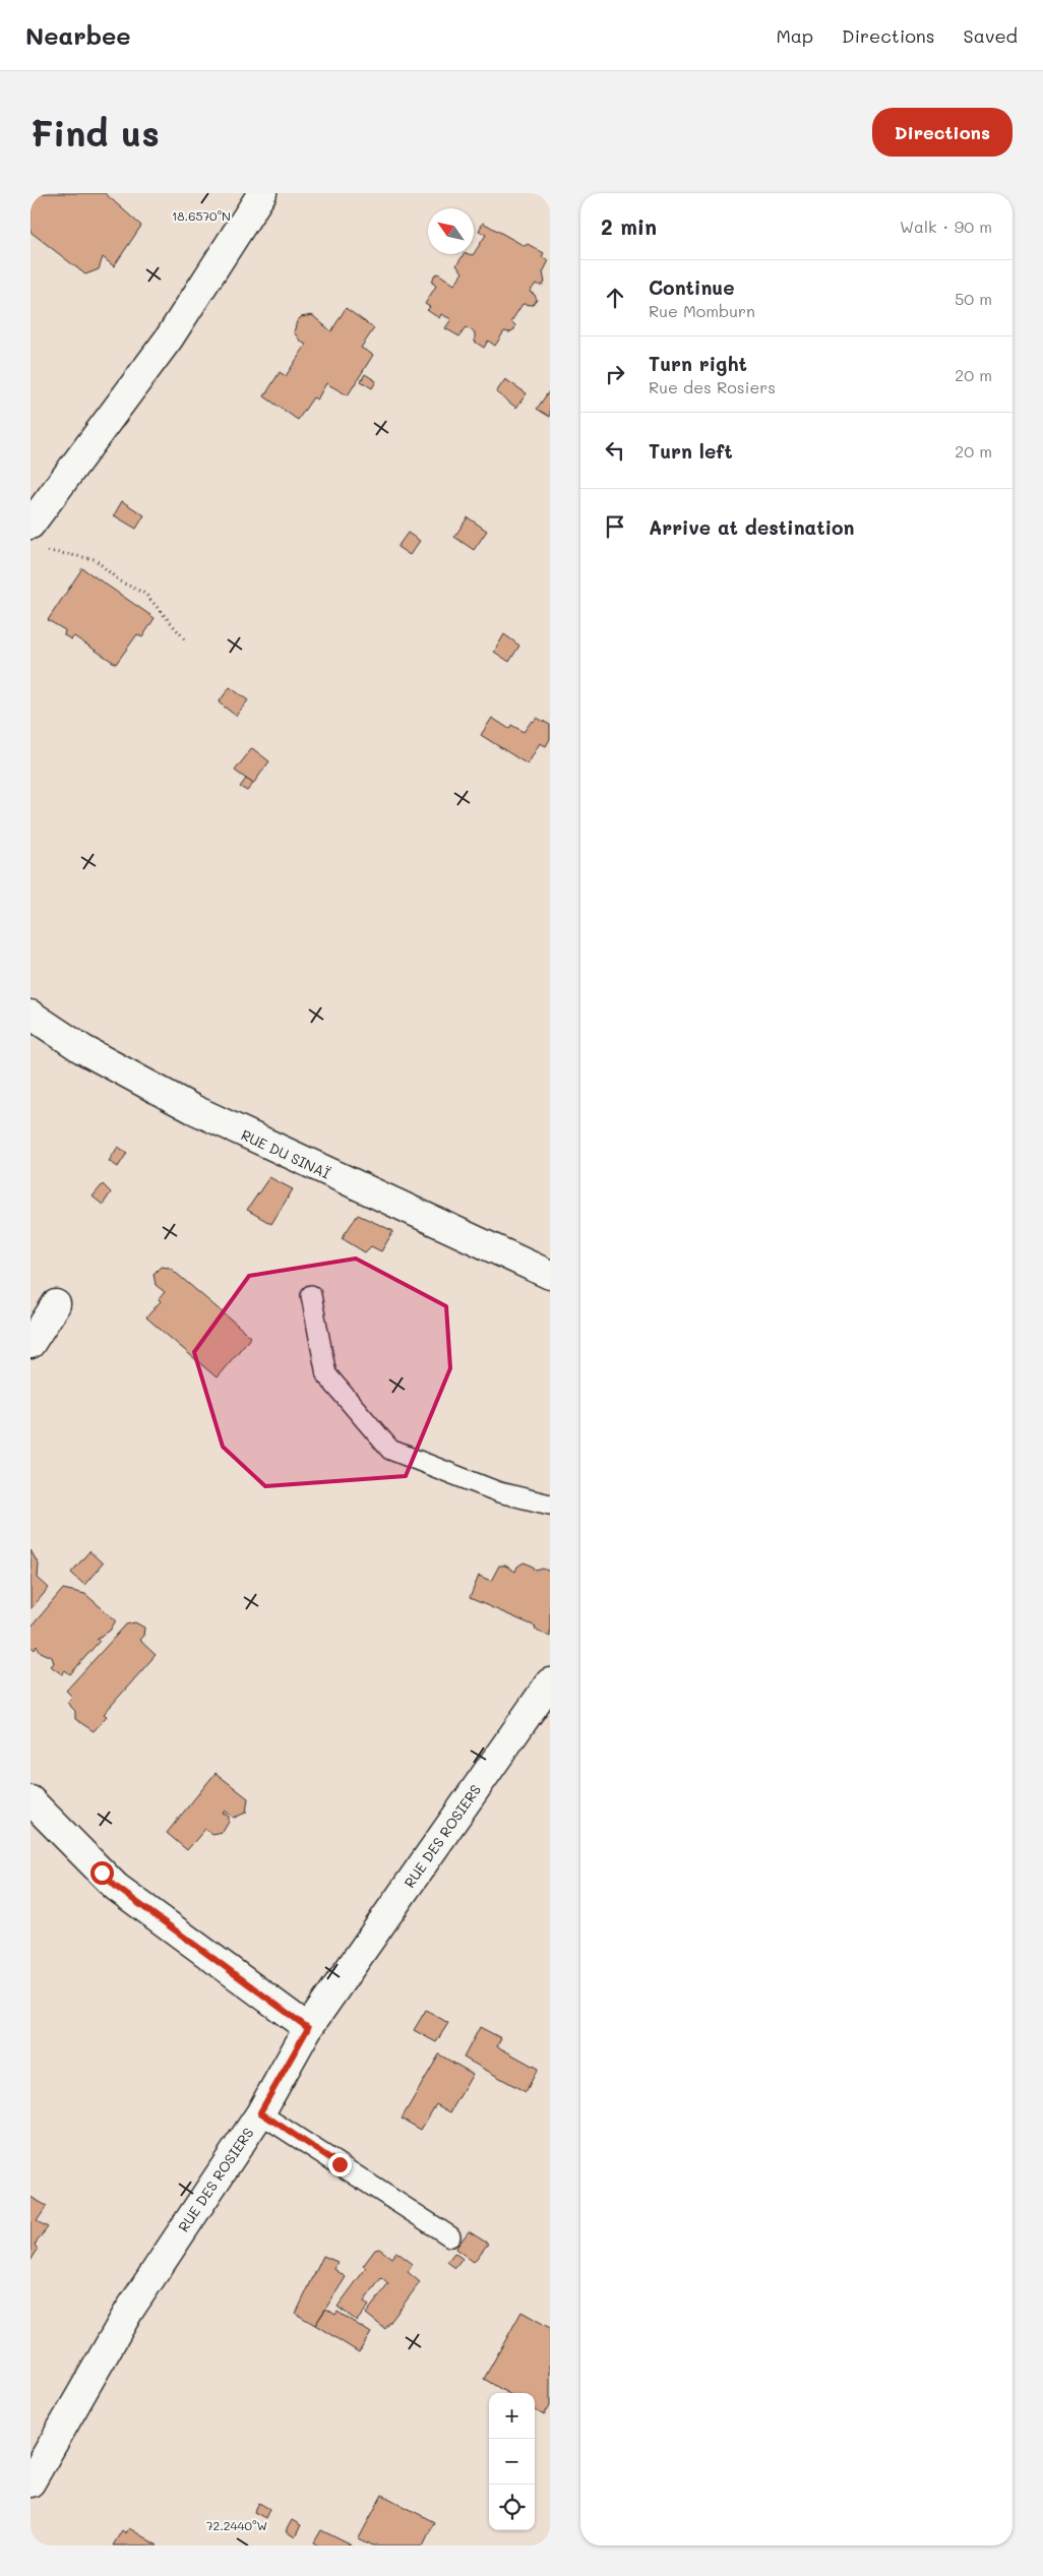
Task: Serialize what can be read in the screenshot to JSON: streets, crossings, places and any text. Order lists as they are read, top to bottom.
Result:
{
  "streets": {
    "street": ["RUE DU SINAÏ", "RUE DES ROSIERS"]
  },
  "north": "top left",
  "page": {
    "header": "Nearbee",
    "nav": ["Map", "Directions", "Saved"],
    "buttons": "Directions",
    "title": "Find us",
    "heading": ["2 min", "Walk · 90 m"],
    "list": [
      ["Continue", "Rue Momburn", "50 m"],
      ["Turn right", "Rue des Rosiers", "20 m"],
      ["Turn left", "20 m"],
      "Arrive at destination"
    ],
    "map_buttons": ["+", "−"]
  },
  "coordinates": ["18.6570°N", "72.2440°W"]
}
